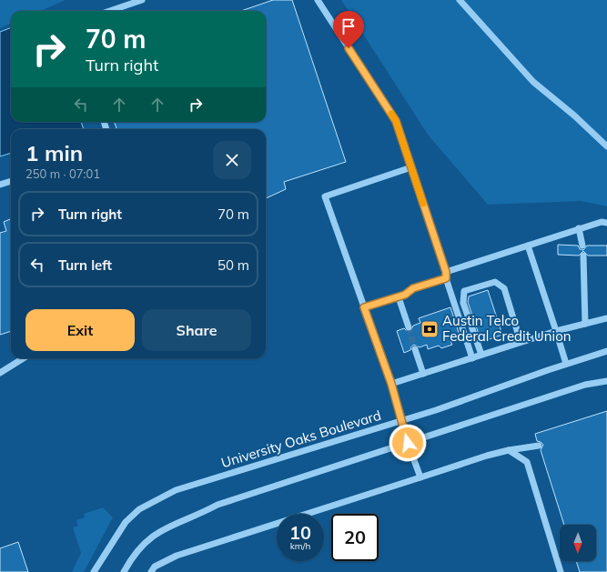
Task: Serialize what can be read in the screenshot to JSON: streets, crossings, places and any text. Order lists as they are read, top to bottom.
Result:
{
  "streets": {
    "street": ["University Oaks Boulevard"]
  },
  "places": {
    "bank": ["Austin Telco Federal Credit Union"]
  },
  "north": "bottom",
  "page": {
    "turn": ["70 m", "Turn right"],
    "heading": ["1 min", "250 m · 07:01"],
    "list": [
      {
        "name": "Turn right",
        "value": "70 m"
      },
      {
        "name": "Turn left",
        "value": "50 m"
      }
    ],
    "buttons": ["Exit", "Share"],
    "speed": "10 km/h",
    "limit": "20"
  }
}
